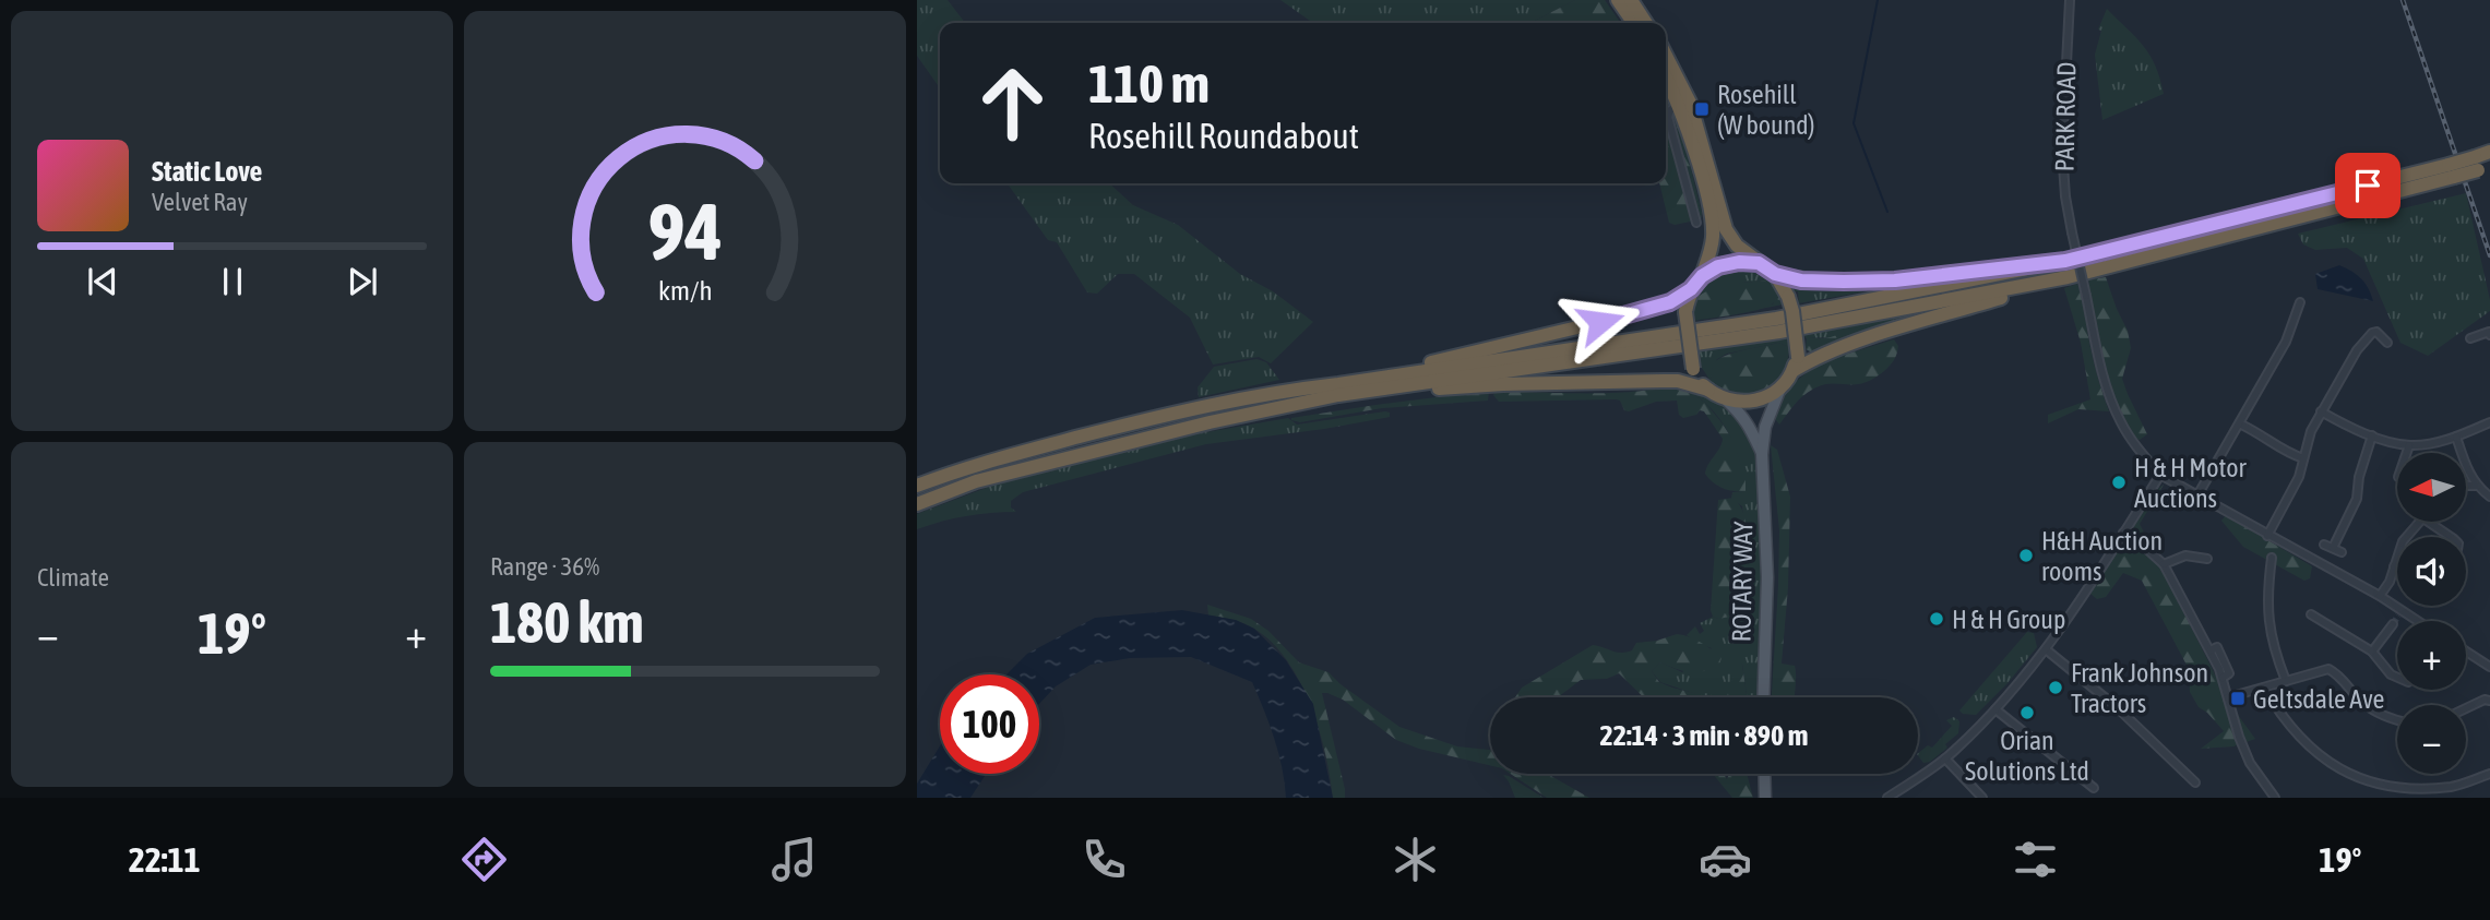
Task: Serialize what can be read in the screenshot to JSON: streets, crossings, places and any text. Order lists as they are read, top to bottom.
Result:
{
  "streets": {
    "main road": ["ROTARY WAY"],
    "street": ["PARK ROAD"]
  },
  "places": {
    "transit": ["Rosehill (W bound)", "Geltsdale Ave"],
    "other": [
      "H & H Motor Auctions",
      "H&H Auction rooms",
      "H & H Group",
      "Frank Johnson Tractors",
      "Orian Solutions Ltd"
    ]
  },
  "north": "left",
  "page": {
    "turn": ["110 m", "Rosehill Roundabout"],
    "song": ["Static Love", "Velvet Ray"],
    "tile": [
      "Climate",
      ["Range · 36%", "180 km"]
    ],
    "map_buttons": ["+", "−"],
    "heat": ["−", "19°", "+"],
    "limit": "100",
    "trip": "22:14 · 3 min · 890 m",
    "tabs": ["22:11", "19°"],
    "gauge": ["94", "km/h"]
  }
}
